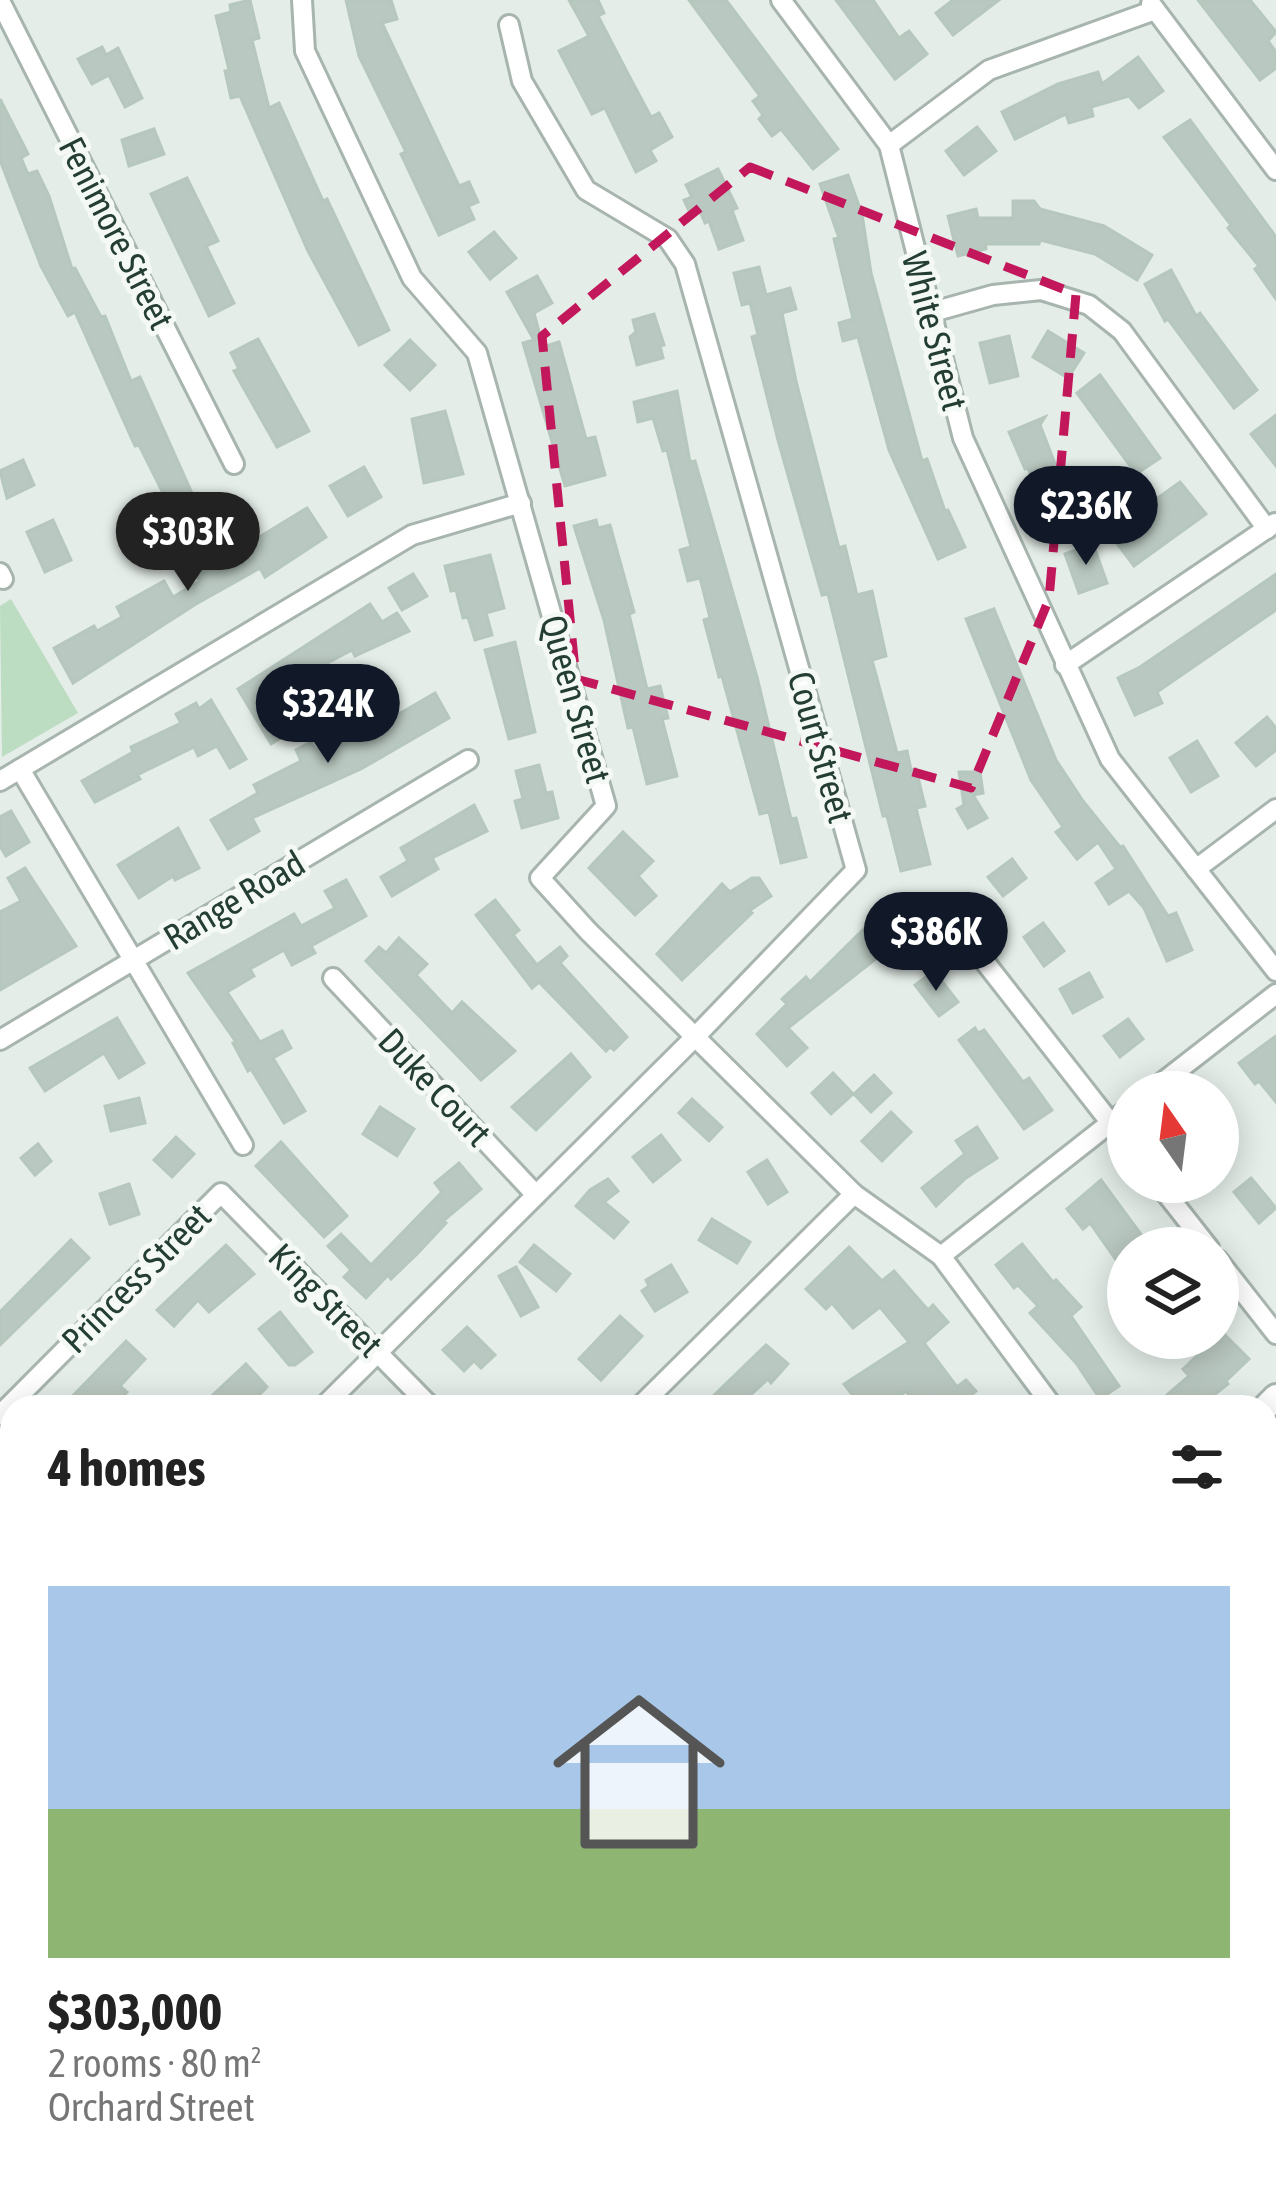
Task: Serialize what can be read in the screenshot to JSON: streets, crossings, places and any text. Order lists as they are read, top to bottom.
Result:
{
  "streets": {
    "street": [
      "Fenimore Street",
      "White Street",
      "Queen Street",
      "Court Street",
      "Range Road",
      "Duke Court",
      "Princess Street",
      "King Street"
    ]
  },
  "crossings": [
    ["Queen Street", "Court Street"],
    ["Court Street", "Duke Court"],
    ["Court Street", "King Street"],
    ["Princess Street", "King Street"]
  ],
  "north": "top",
  "page": {
    "price": [
      "$236K",
      "$303K",
      "$324K",
      "$386K"
    ],
    "heading": "4 homes",
    "list": [
      {
        "name": "$303,000",
        "note": "2 rooms · 80 m² · Orchard Street"
      }
    ]
  }
}
